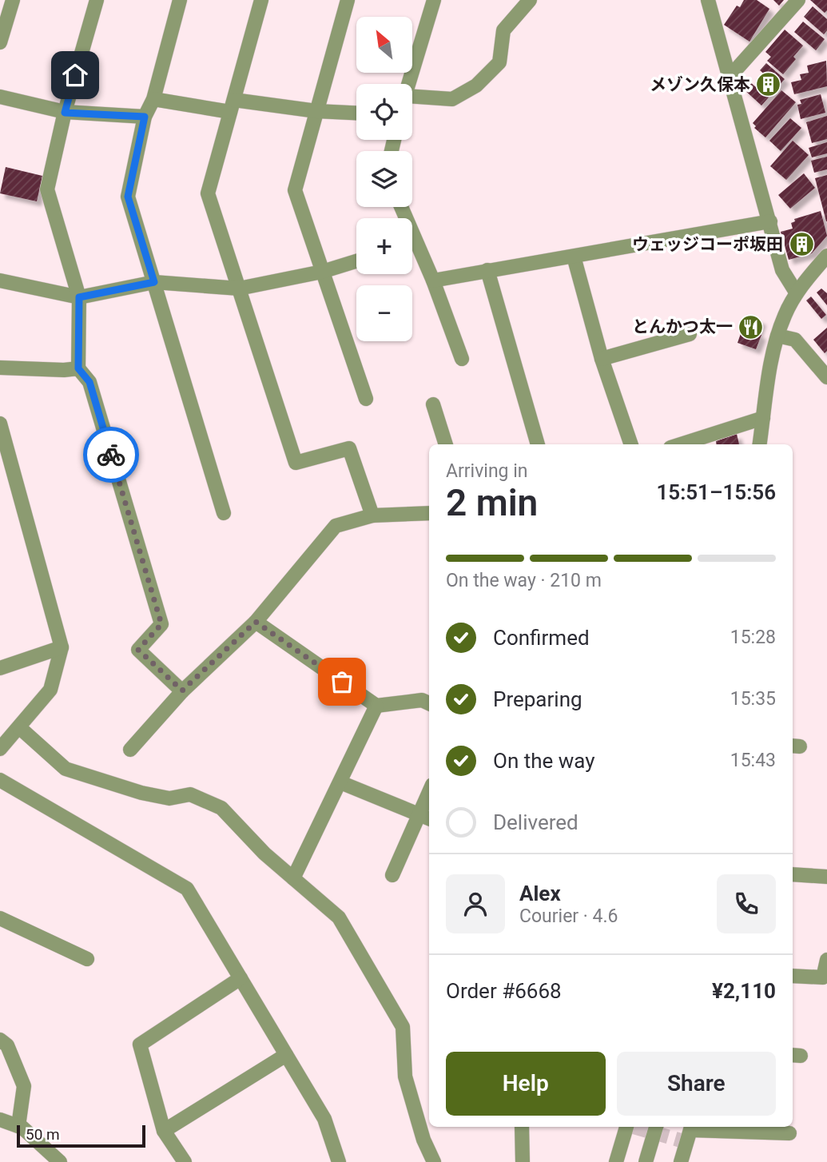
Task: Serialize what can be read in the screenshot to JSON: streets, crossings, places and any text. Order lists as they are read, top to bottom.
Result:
{
  "places": {
    "building": ["メゾン久保本", "ウェッジコーポ坂田"],
    "restaurant": ["とんかつ太一"]
  },
  "scale_bar": "50 m",
  "north": "top left",
  "page": {
    "map_buttons": ["+", "−"],
    "heading": ["2 min", "Arriving in", "15:51–15:56"],
    "panel": [
      "Alex",
      "Courier · 4.6",
      "Order #6668",
      "¥2,110"
    ],
    "bar": "On the way · 210 m",
    "list": [
      ["Confirmed", "15:28"],
      ["Preparing", "15:35"],
      ["On the way", "15:43"],
      "Delivered"
    ],
    "buttons": ["Help", "Share"],
    "scale": "50 m"
  }
}
